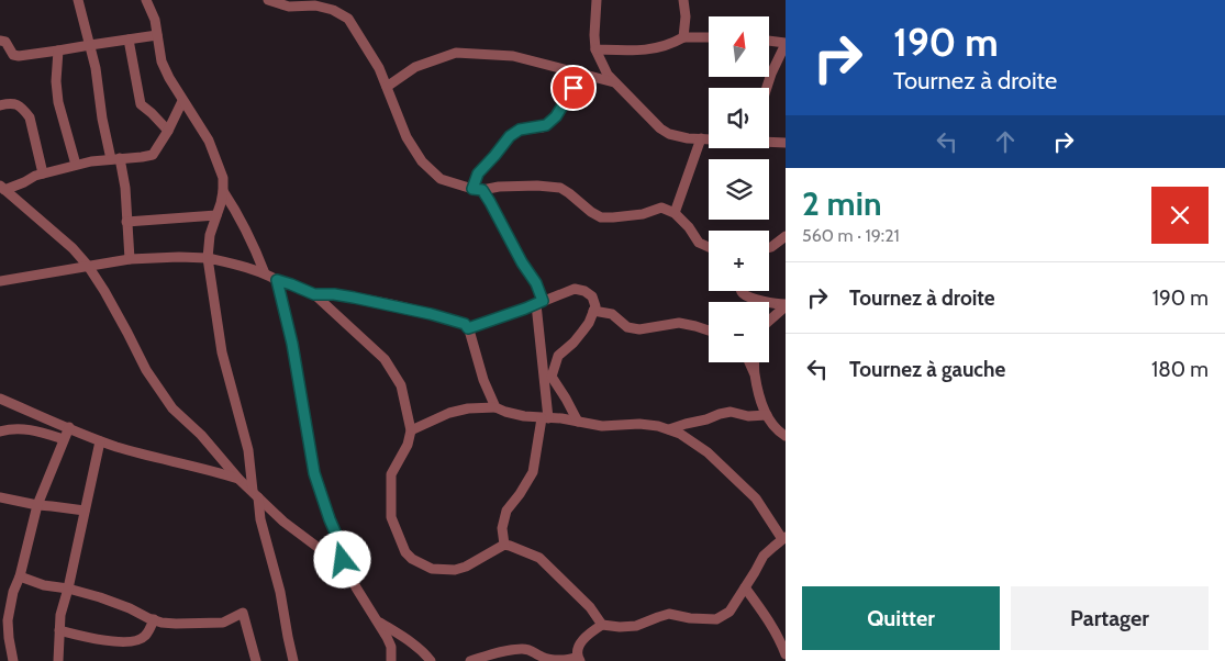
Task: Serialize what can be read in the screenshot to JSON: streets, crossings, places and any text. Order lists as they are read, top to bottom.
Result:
{
  "north": "top",
  "page": {
    "turn": ["190 m", "Tournez à droite"],
    "map_buttons": ["+", "−"],
    "heading": ["2 min", "560 m · 19:21"],
    "list": [
      {
        "name": "Tournez à droite",
        "value": "190 m"
      },
      {
        "name": "Tournez à gauche",
        "value": "180 m"
      }
    ],
    "buttons": ["Quitter", "Partager"]
  }
}
